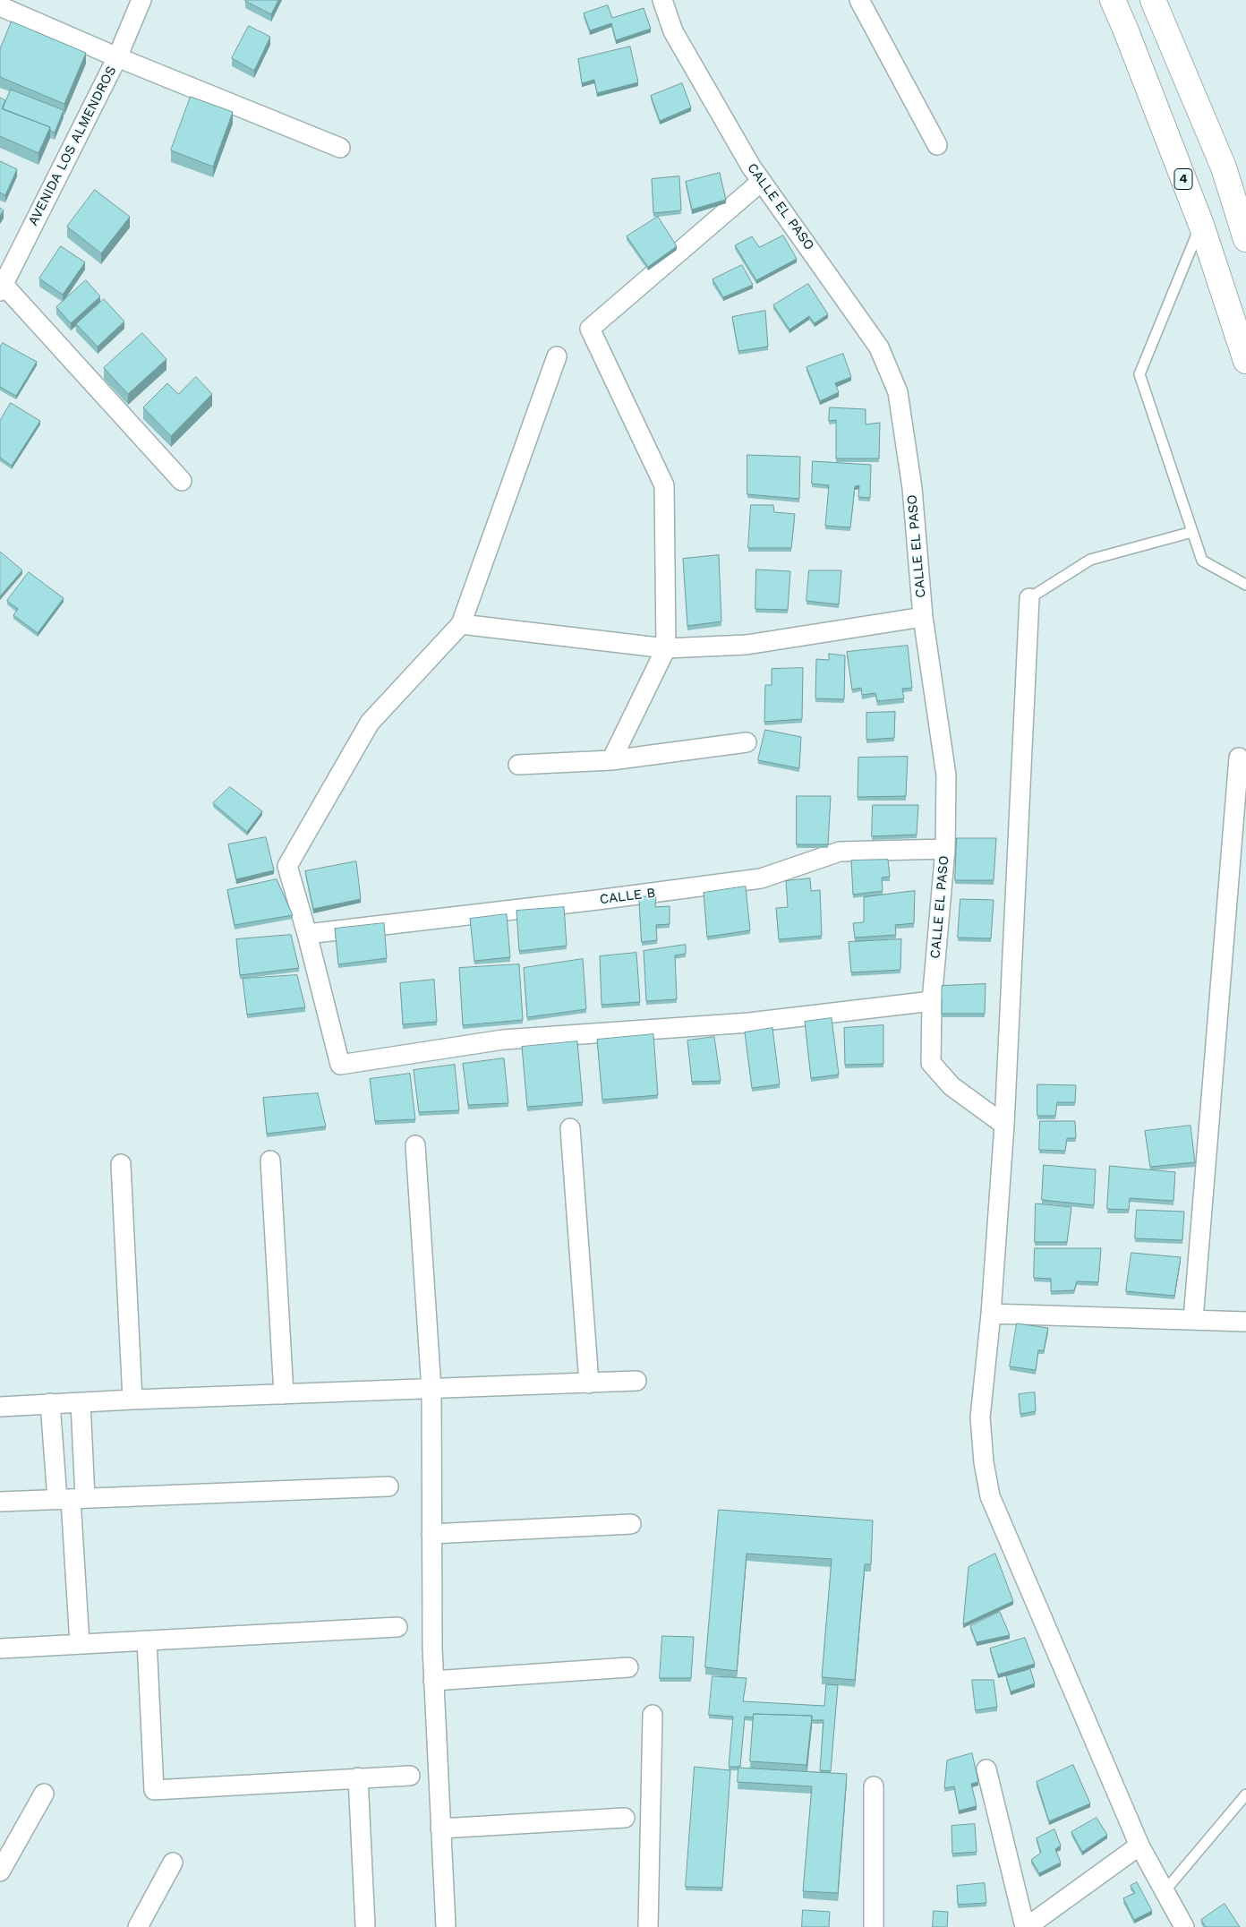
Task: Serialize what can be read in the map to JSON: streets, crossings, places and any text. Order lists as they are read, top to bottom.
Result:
{
  "streets": {
    "highway": ["4"],
    "street": ["AVENIDA LOS ALMENDROS", "CALLE EL PASO", "CALLE B"]
  },
  "crossings": [
    ["CALLE EL PASO", "CALLE B"]
  ]
}
